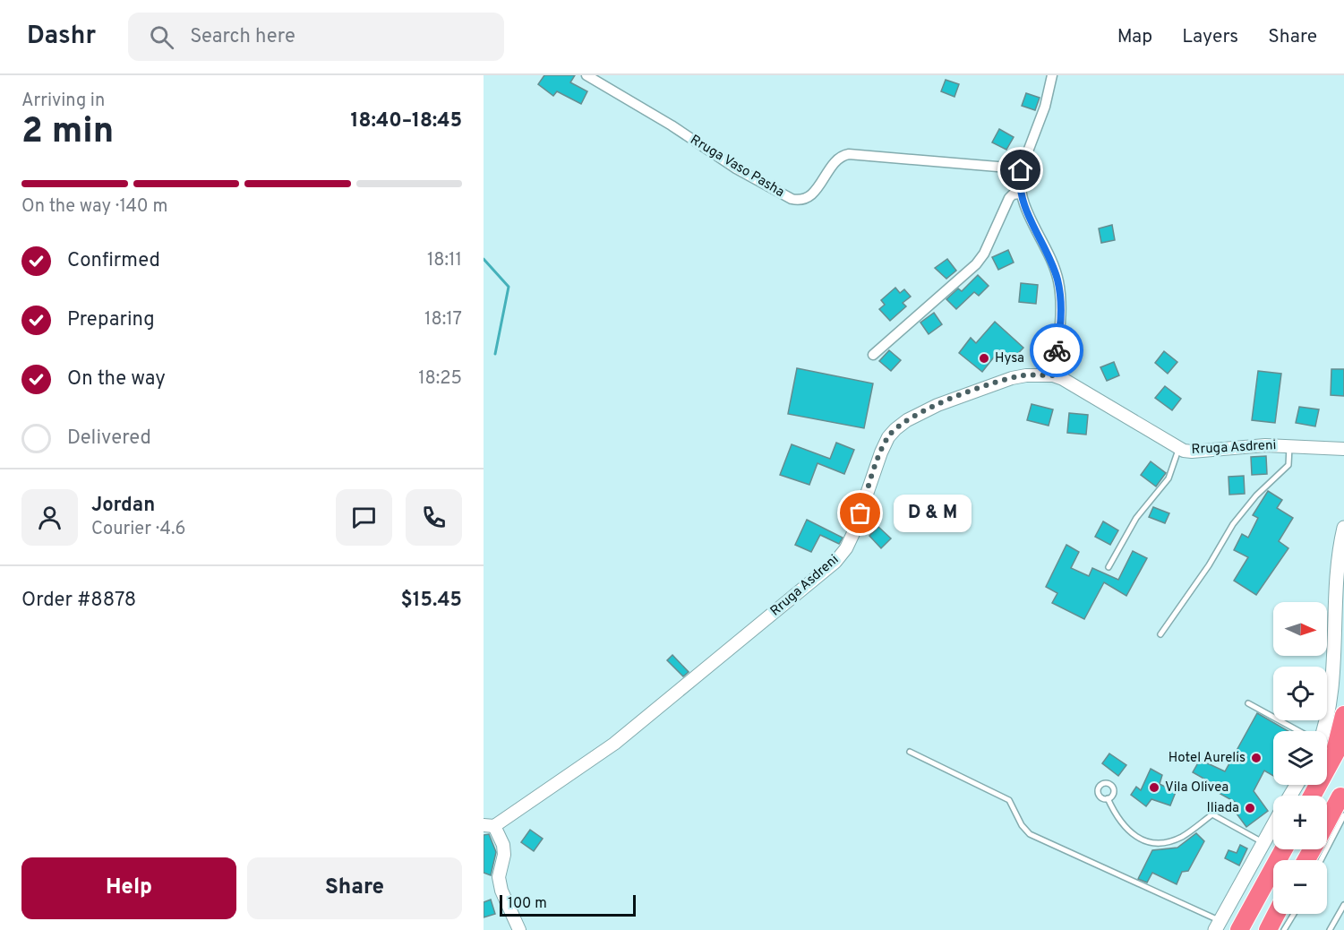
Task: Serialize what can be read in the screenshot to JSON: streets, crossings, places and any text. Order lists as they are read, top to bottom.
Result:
{
  "streets": {
    "street": ["Rruga Vaso Pasha", "Rruga Asdreni"]
  },
  "places": [
    "Hysa",
    "D & M",
    "Hotel Aurelis",
    "Vila Olivea",
    "Iliada"
  ],
  "scale_bar": "100 m",
  "north": "right",
  "page": {
    "header": "Dashr",
    "search": "Search here",
    "nav": ["Map", "Layers", "Share"],
    "heading": ["2 min", "Arriving in", "18:40–18:45"],
    "panel": [
      "Jordan",
      "Courier · 4.6",
      "Order #8878",
      "$15.45"
    ],
    "bar": "On the way · 140 m",
    "list": [
      ["Confirmed", "18:11"],
      ["Preparing", "18:17"],
      ["On the way", "18:25"],
      "Delivered"
    ],
    "bubble": "D & M",
    "map_buttons": ["+", "−"],
    "buttons": ["Help", "Share"],
    "scale": "100 m"
  }
}
